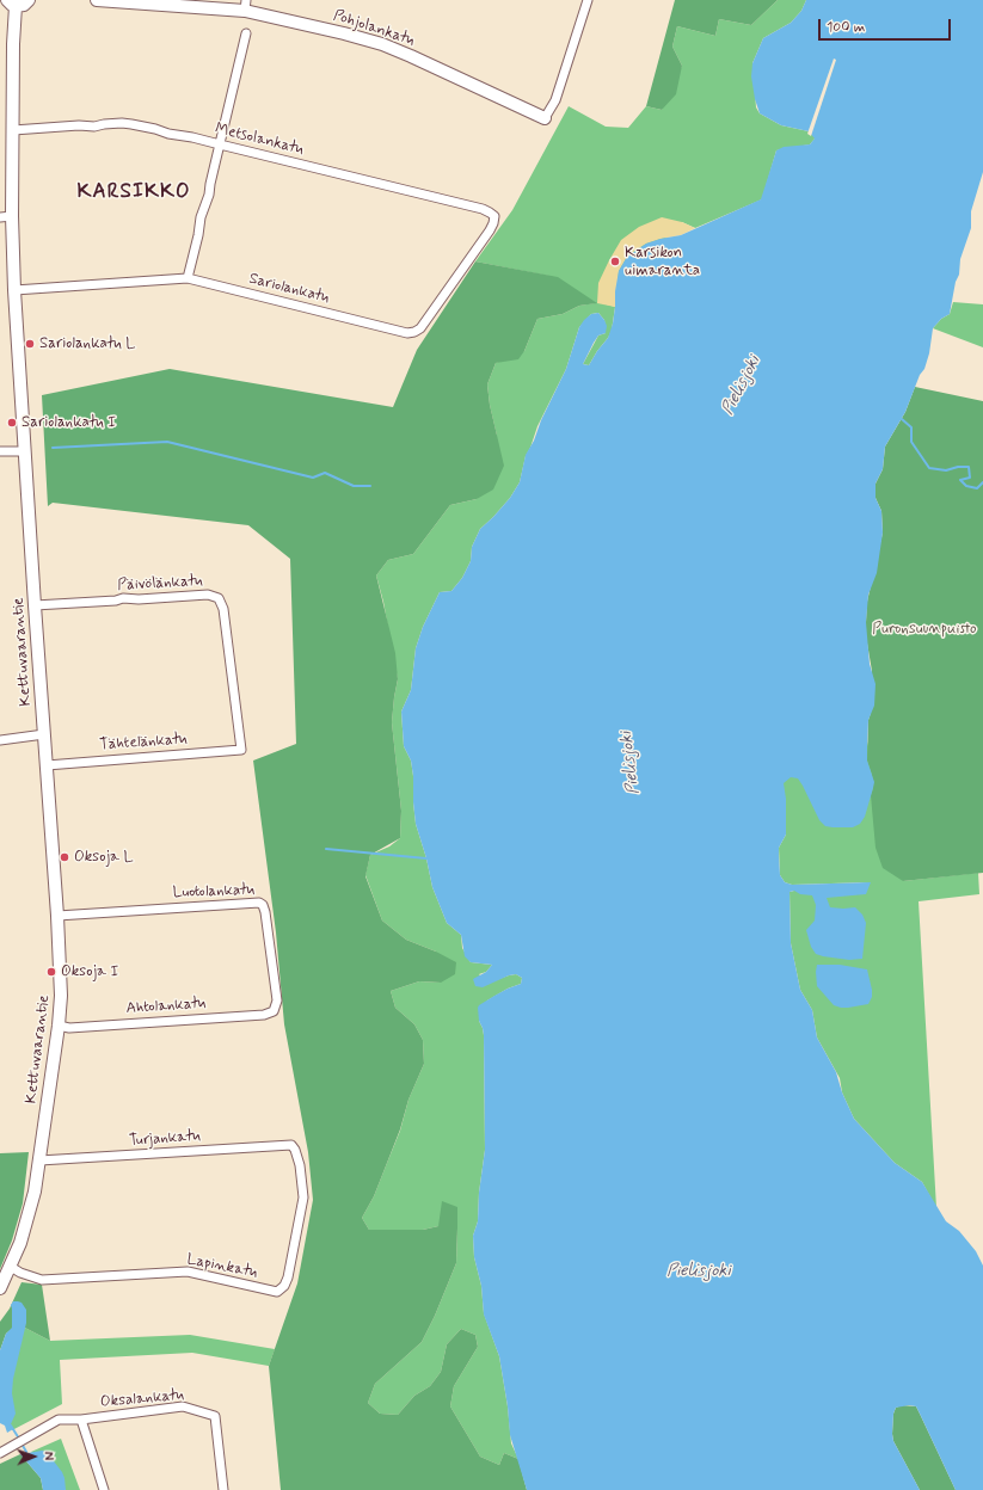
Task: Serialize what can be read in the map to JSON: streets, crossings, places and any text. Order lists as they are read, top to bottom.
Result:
{
  "streets": {
    "street": [
      "Pohjolankatu",
      "Metsolankatu",
      "Sariolankatu",
      "Päivölänkatu",
      "Kettuvaarantie",
      "Tähtelänkatu",
      "Luotolankatu",
      "Ahtolankatu",
      "Turjankatu",
      "Lapinkatu",
      "Oksalankatu"
    ]
  },
  "crossings": [
    ["Metsolankatu", "Sariolankatu"],
    ["Metsolankatu", "Kettuvaarantie"],
    ["Sariolankatu", "Kettuvaarantie"],
    ["Päivölänkatu", "Kettuvaarantie"],
    ["Päivölänkatu", "Tähtelänkatu"],
    ["Kettuvaarantie", "Tähtelänkatu"],
    ["Kettuvaarantie", "Luotolankatu"],
    ["Kettuvaarantie", "Ahtolankatu"],
    ["Kettuvaarantie", "Turjankatu"],
    ["Kettuvaarantie", "Lapinkatu"],
    ["Luotolankatu", "Ahtolankatu"],
    ["Turjankatu", "Lapinkatu"]
  ],
  "districts": ["KARSIKKO"],
  "water": ["Pielisjoki"],
  "parks": ["Puronsuunpuisto"],
  "places": [
    "Karsikon uimaranta",
    "Sariolankatu L",
    "Sariolankatu I",
    "Oksoja L",
    "Oksoja I"
  ],
  "scale_bar": "100 m",
  "north": "right"
}
